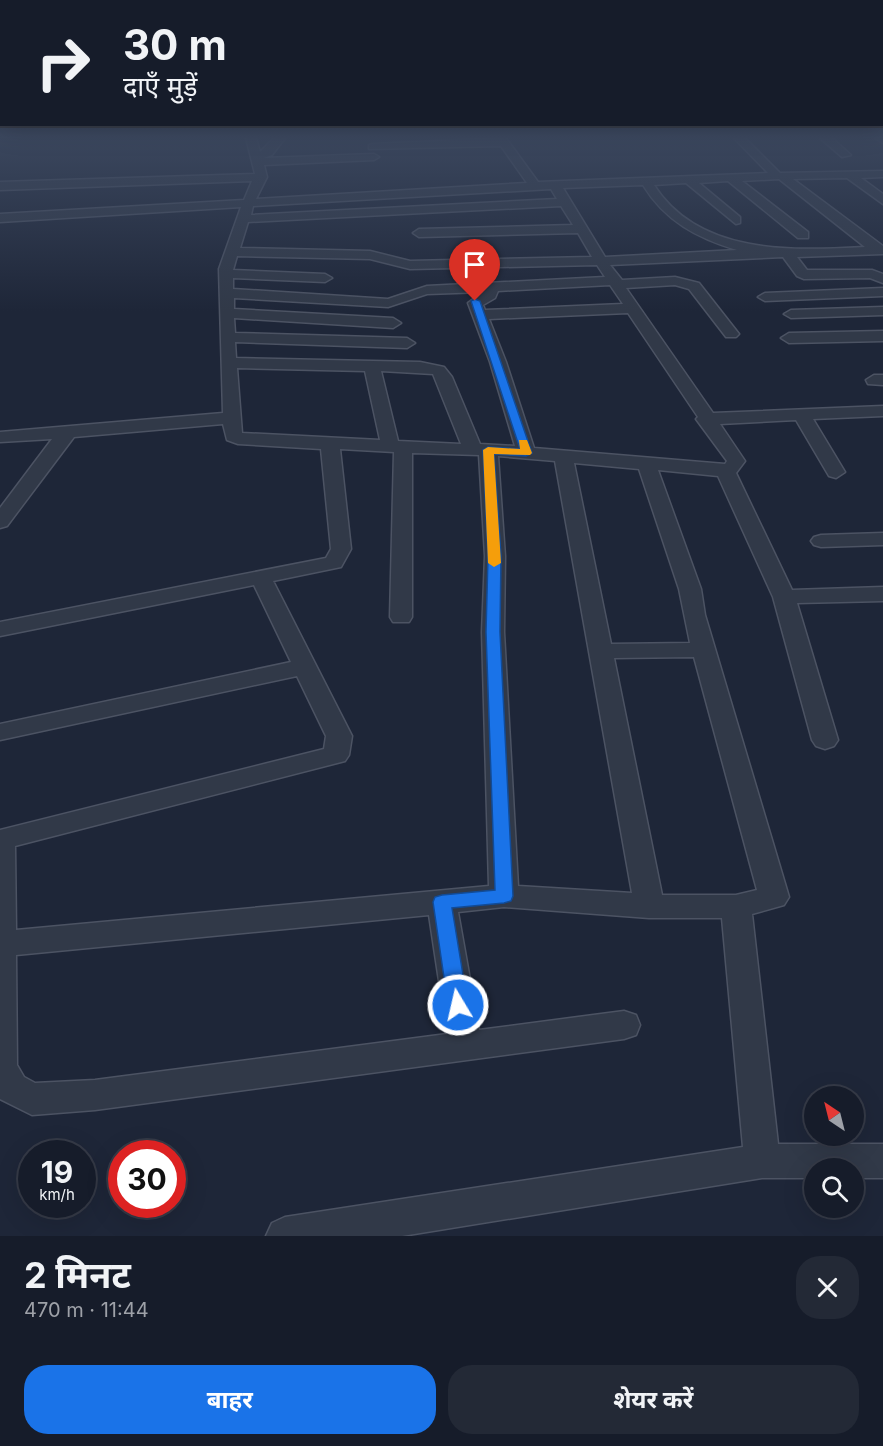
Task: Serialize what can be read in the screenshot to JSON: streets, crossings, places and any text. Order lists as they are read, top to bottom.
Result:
{
  "north": "top left",
  "page": {
    "turn": ["30 m", "दाएँ मुड़ें"],
    "speed": "19 km/h",
    "limit": "30",
    "heading": ["2 मिनट", "470 m · 11:44"],
    "buttons": ["बाहर", "शेयर करें"]
  }
}
